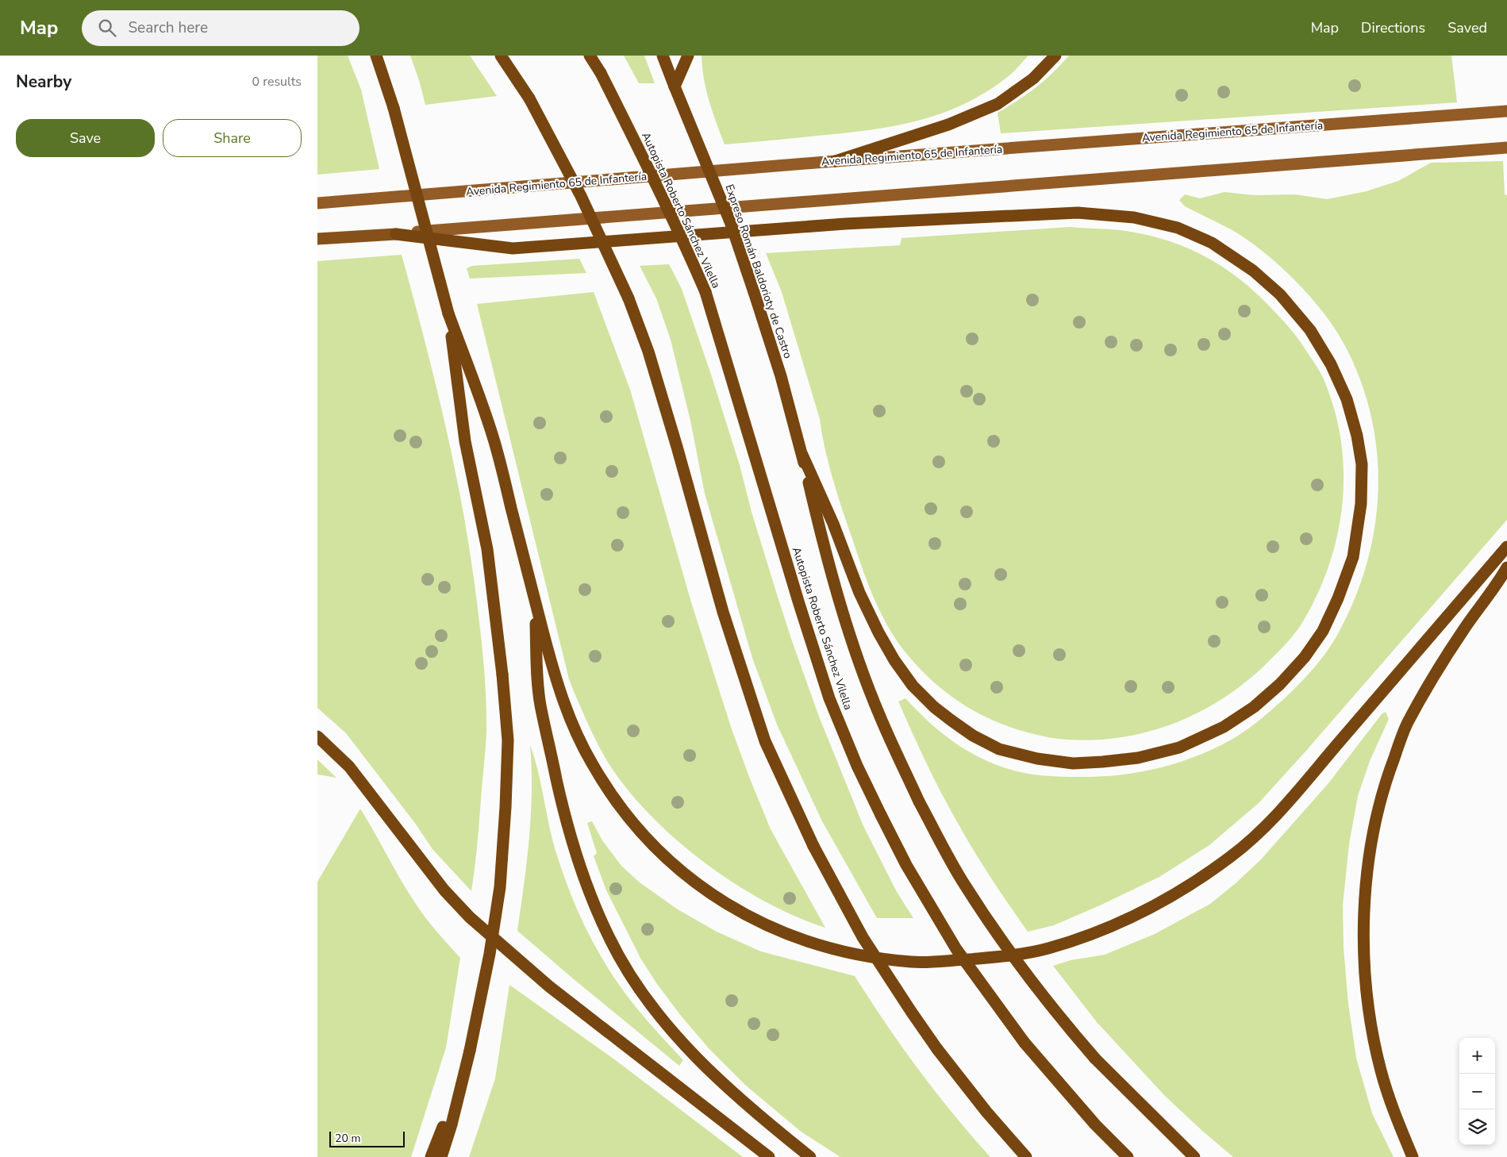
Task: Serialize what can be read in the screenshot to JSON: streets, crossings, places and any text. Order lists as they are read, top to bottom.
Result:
{
  "streets": {
    "highway": ["Autopista Roberto Sánchez Vilella", "Expreso Román Baldorioty de Castro"],
    "main road": ["Avenida Regimiento 65 de Infantería"]
  },
  "scale_bar": "20 m",
  "page": {
    "header": "Map",
    "search": "Search here",
    "nav": ["Map", "Directions", "Saved"],
    "heading": ["Nearby", "0 results"],
    "buttons": ["Save", "Share"],
    "map_buttons": ["+", "−"],
    "scale": "20 m"
  }
}
